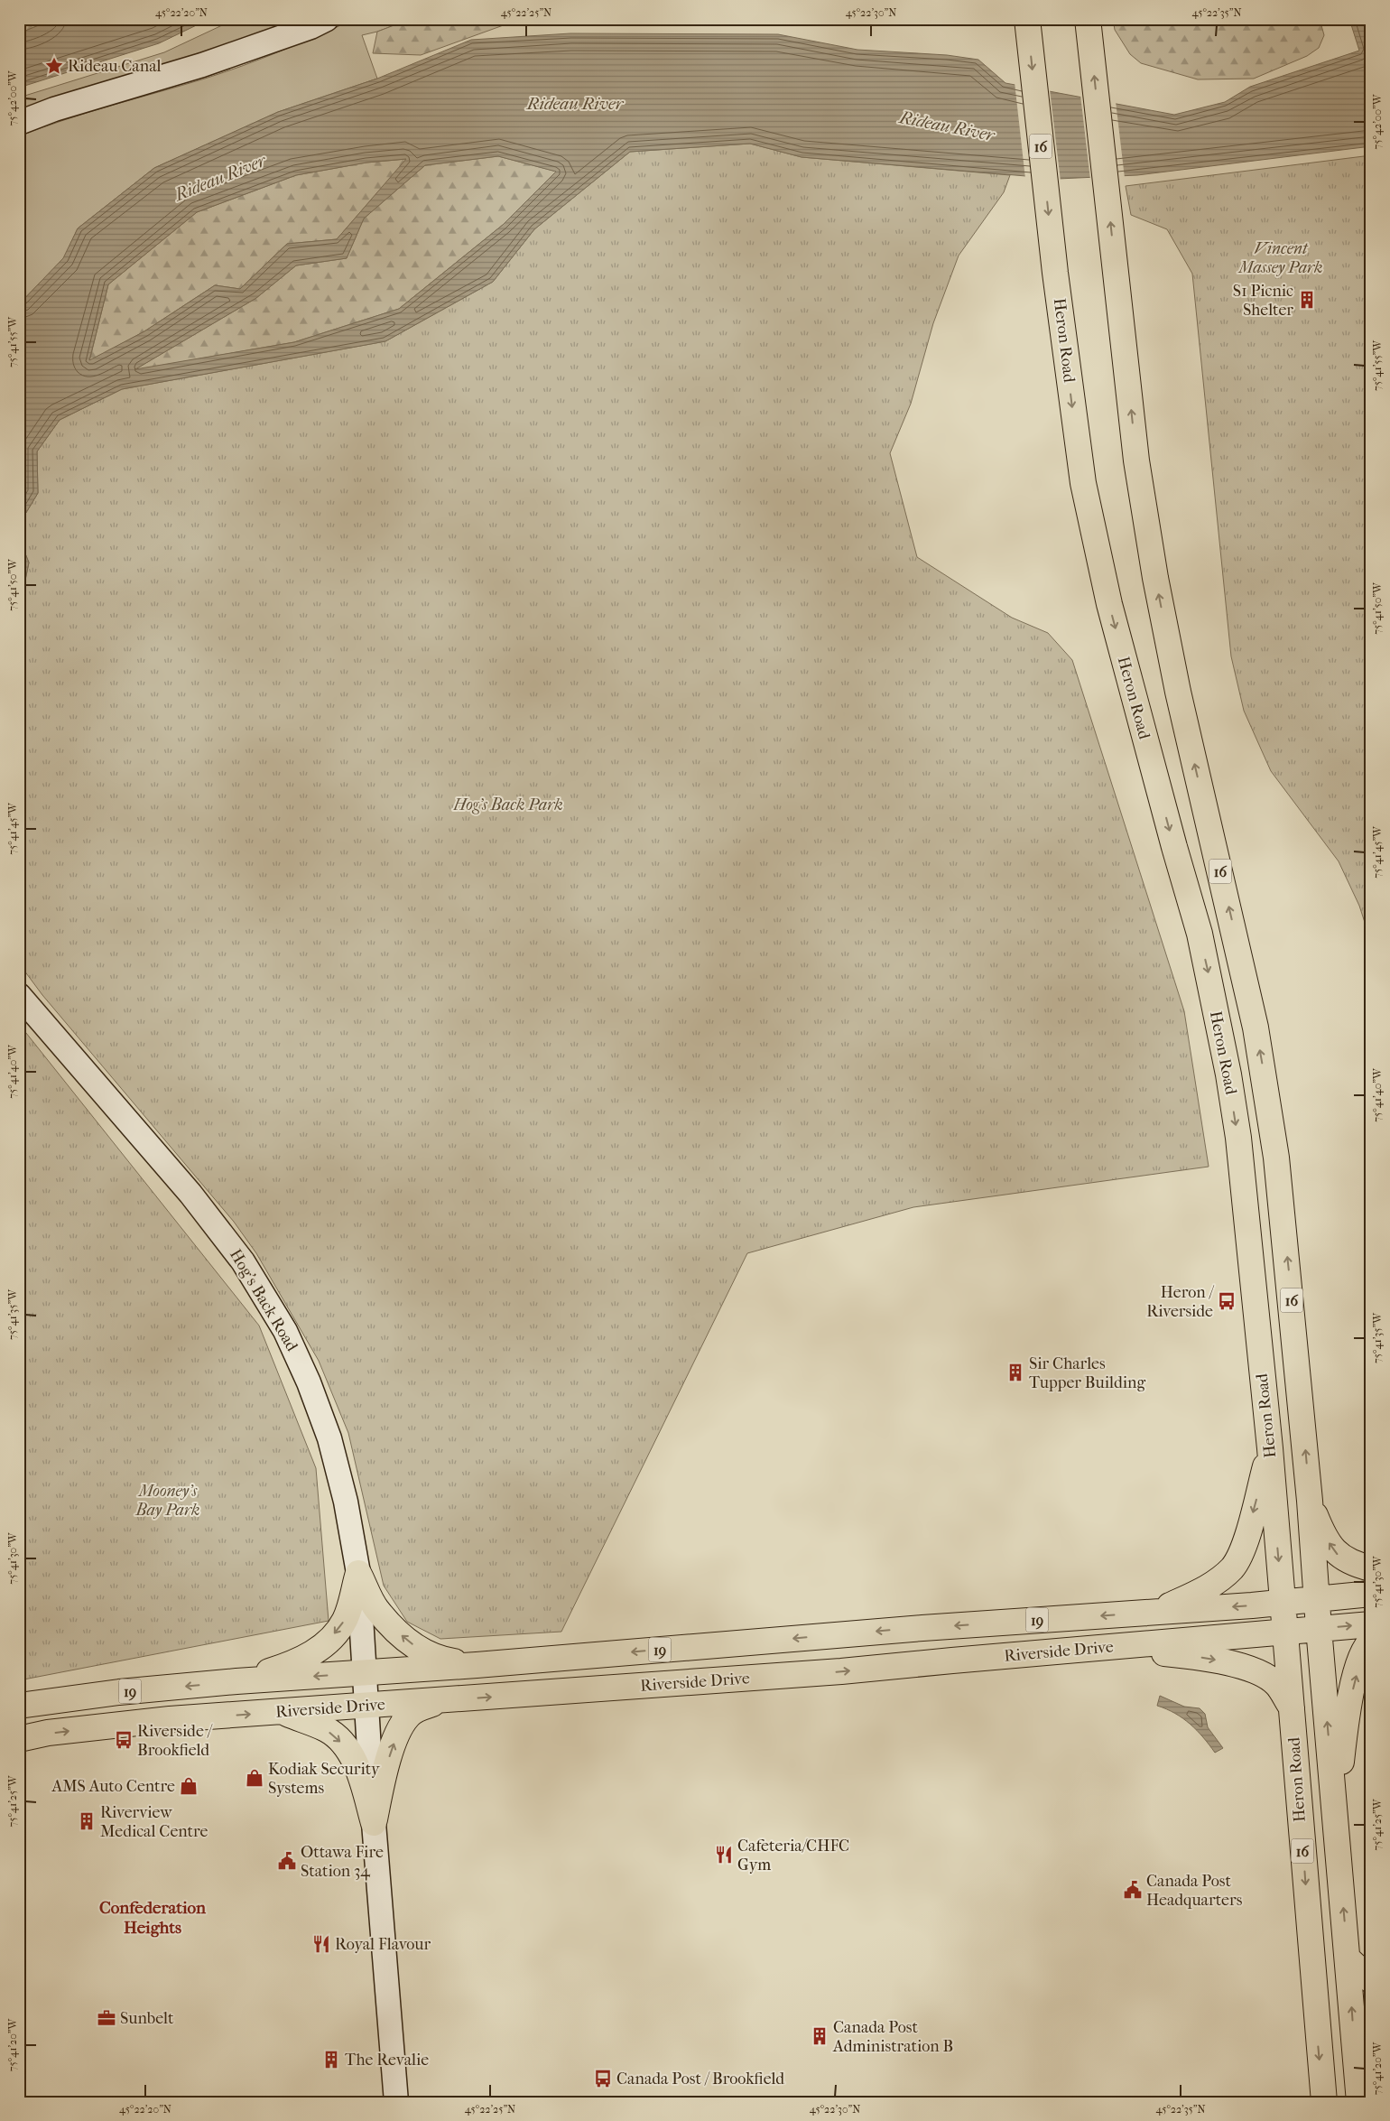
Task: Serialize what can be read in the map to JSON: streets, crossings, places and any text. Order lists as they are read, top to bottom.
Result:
{
  "streets": {
    "main road": [
      "16",
      "Heron Road",
      "Hog's Back Road",
      "19",
      "Riverside Drive"
    ]
  },
  "crossings": [
    ["16", "Riverside Drive"],
    ["Heron Road", "Riverside Drive"],
    ["Hog's Back Road", "Riverside Drive"]
  ],
  "districts": ["Confederation Heights"],
  "water": ["Rideau River"],
  "parks": ["Vincent Massey Park", "Hog's Back Park", "Mooney's Bay Park"],
  "places": {
    "place": ["Rideau Canal"],
    "building": [
      "S1 Picnic Shelter",
      "Sir Charles Tupper Building",
      "Riverview Medical Centre",
      "Canada Post Administration B",
      "The Revalie"
    ],
    "bus stop": ["Heron / Riverside", "Riverside / Brookfield", "Canada Post / Brookfield"],
    "shop": ["Kodiak Security Systems", "AMS Auto Centre"],
    "restaurant": ["Cafeteria/CHFC Gym", "Royal Flavour"],
    "public building": ["Ottawa Fire Station 34", "Canada Post Headquarters"],
    "office": ["Sunbelt"]
  },
  "coordinates": [
    "45°22'20\"N",
    "45°22'25\"N",
    "45°22'30\"N",
    "45°22'35\"N",
    "75°42'00\"W",
    "75°41'55\"W",
    "75°41'50\"W",
    "75°41'45\"W",
    "75°41'40\"W",
    "75°41'35\"W",
    "75°41'30\"W",
    "75°41'25\"W",
    "75°41'20\"W"
  ]
}
